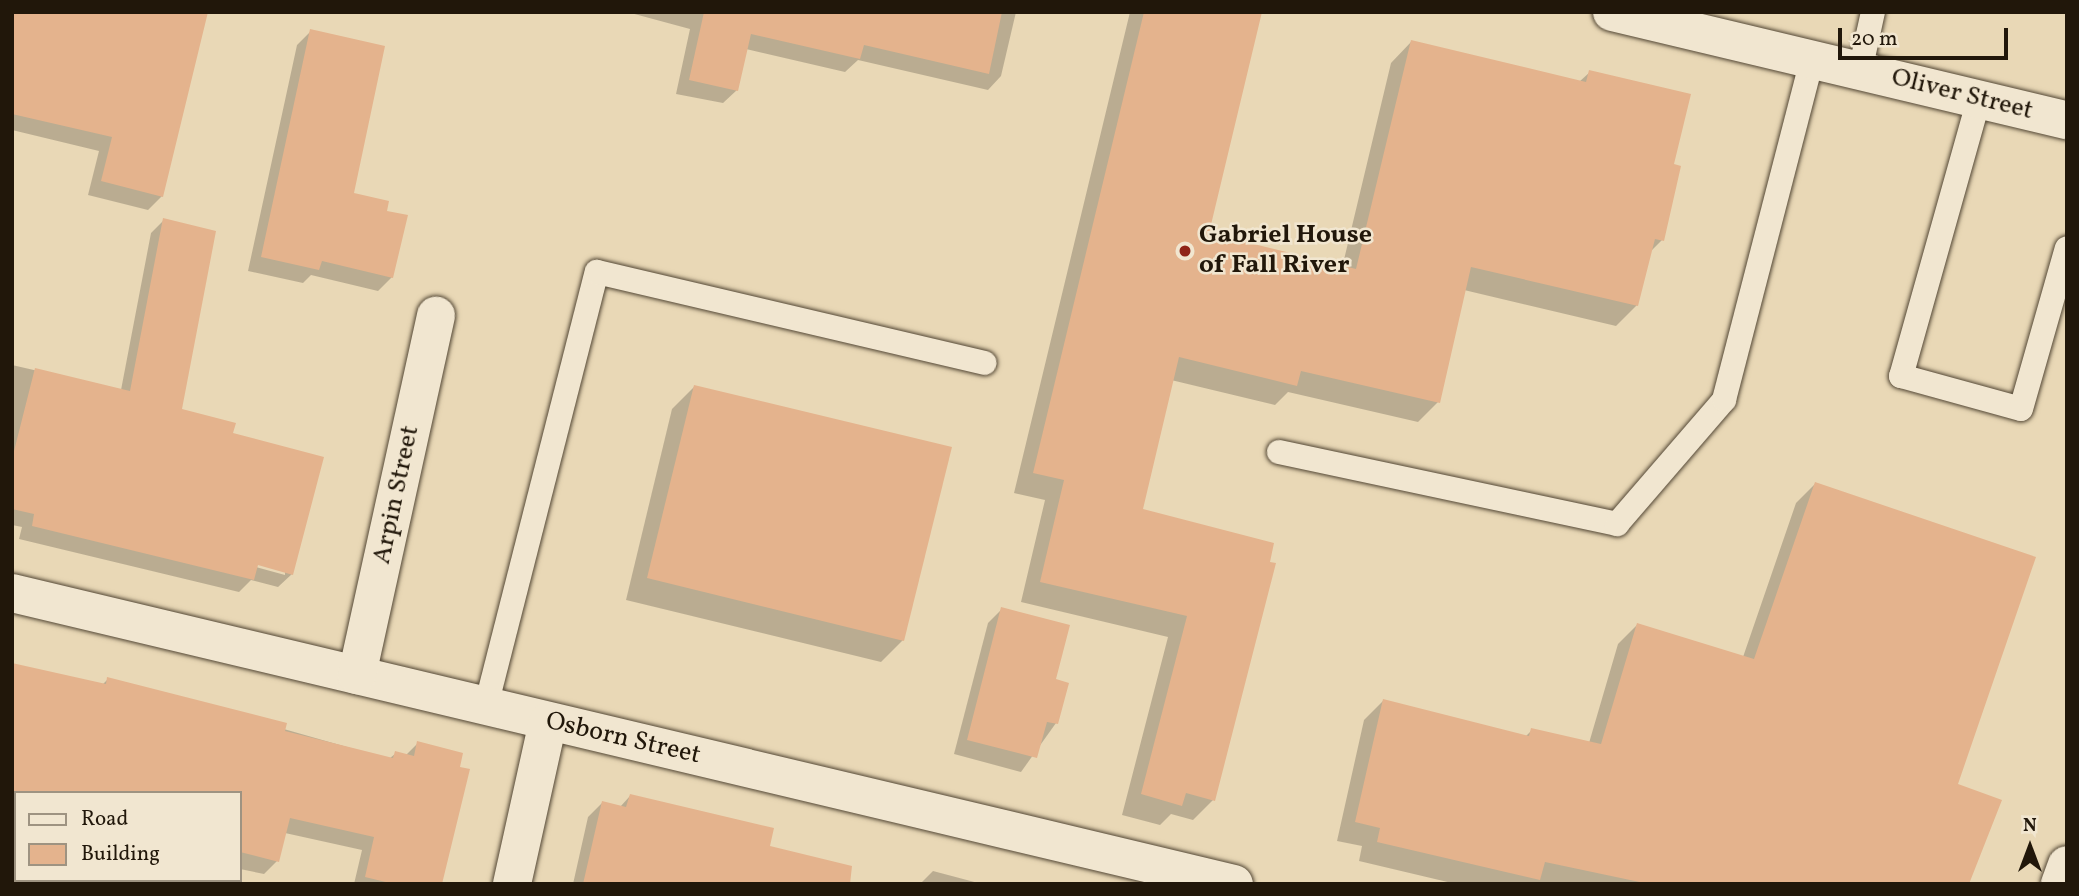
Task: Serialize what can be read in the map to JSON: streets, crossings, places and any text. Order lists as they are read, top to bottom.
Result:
{
  "streets": {
    "street": ["Oliver Street", "Arpin Street", "Osborn Street"]
  },
  "crossings": [
    ["Arpin Street", "Osborn Street"]
  ],
  "places": ["Gabriel House of Fall River"],
  "legend": ["Road", "Building"],
  "scale_bar": "20 m",
  "north": "top"
}
